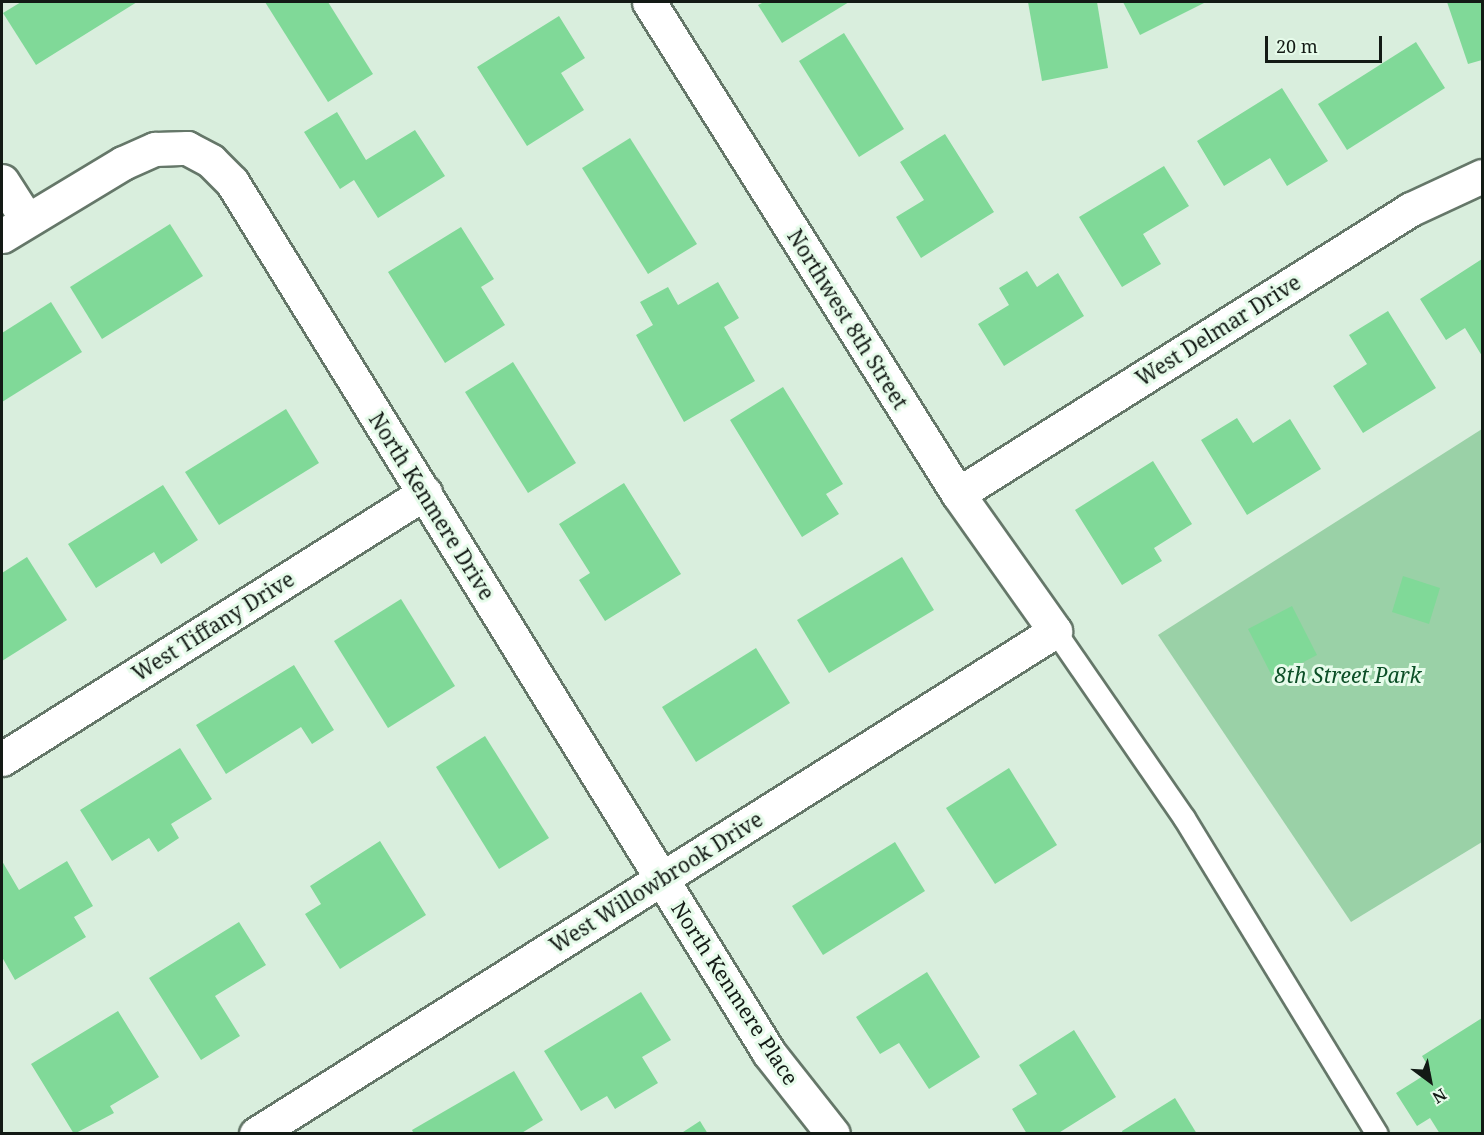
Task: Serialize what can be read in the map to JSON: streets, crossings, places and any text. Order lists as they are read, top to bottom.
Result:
{
  "streets": {
    "street": [
      "Northwest 8th Street",
      "West Delmar Drive",
      "North Kenmere Drive",
      "West Tiffany Drive",
      "West Willowbrook Drive",
      "North Kenmere Place"
    ]
  },
  "crossings": [
    ["Northwest 8th Street", "West Delmar Drive"],
    ["Northwest 8th Street", "West Willowbrook Drive"],
    ["North Kenmere Drive", "West Tiffany Drive"],
    ["North Kenmere Drive", "West Willowbrook Drive"],
    ["North Kenmere Drive", "North Kenmere Place"],
    ["West Willowbrook Drive", "North Kenmere Place"]
  ],
  "parks": ["8th Street Park"],
  "scale_bar": "20 m",
  "north": "bottom right"
}
